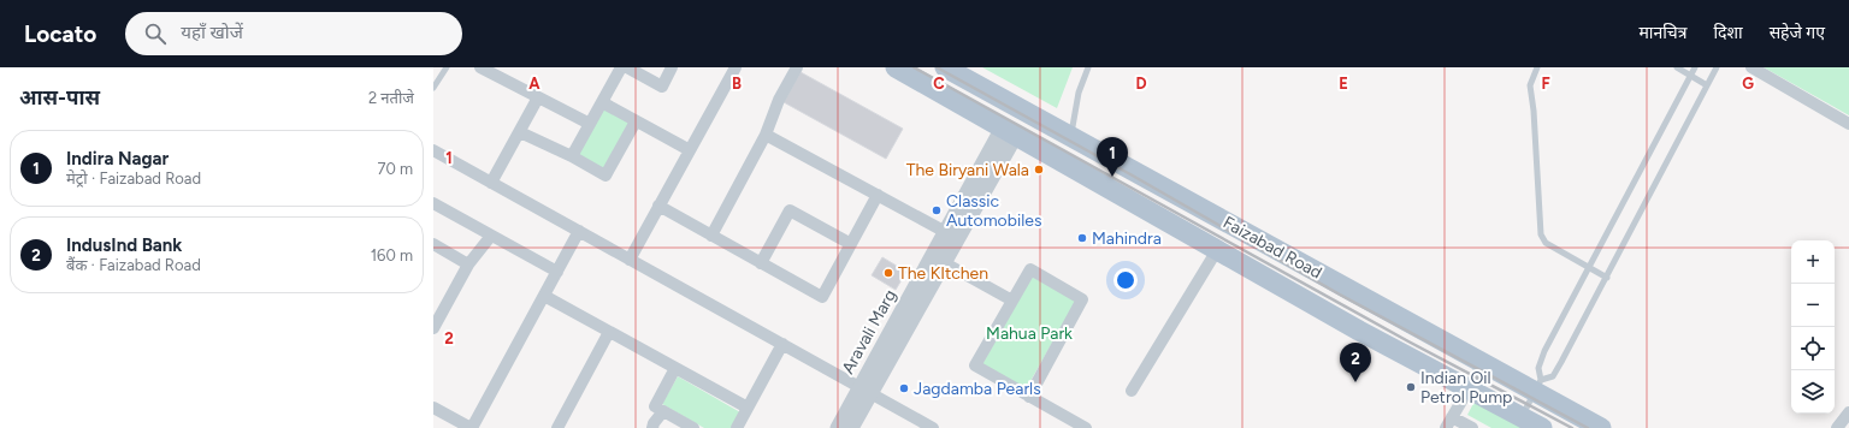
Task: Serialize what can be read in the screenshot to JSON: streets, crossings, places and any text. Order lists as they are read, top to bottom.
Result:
{
  "streets": {
    "main road": ["Faizabad Road"],
    "street": ["Aravali Marg"]
  },
  "crossings": [
    ["Faizabad Road", "Aravali Marg"]
  ],
  "parks": ["Mahua Park"],
  "places": [
    "The Biryani Wala",
    "Classic Automobiles",
    "Mahindra",
    "The KItchen",
    "Indian Oil Petrol Pump",
    "Jagdamba Pearls"
  ],
  "page": {
    "header": "Locato",
    "search": "यहाँ खोजें",
    "nav": ["मानचित्र", "दिशा", "सहेजे गए"],
    "heading": ["आस-पास", "2 नतीजे"],
    "list": [
      {
        "mark": "1",
        "name": "Indira Nagar",
        "note": "मेट्रो · Faizabad Road",
        "value": "70 m"
      },
      {
        "mark": "2",
        "name": "IndusInd Bank",
        "note": "बैंक · Faizabad Road",
        "value": "160 m"
      }
    ],
    "pins": ["1", "2"],
    "map_buttons": ["+", "−"]
  },
  "grid": {
    "columns": [
      "A",
      "B",
      "C",
      "D",
      "E",
      "F",
      "G"
    ],
    "rows": ["1", "2"]
  }
}
